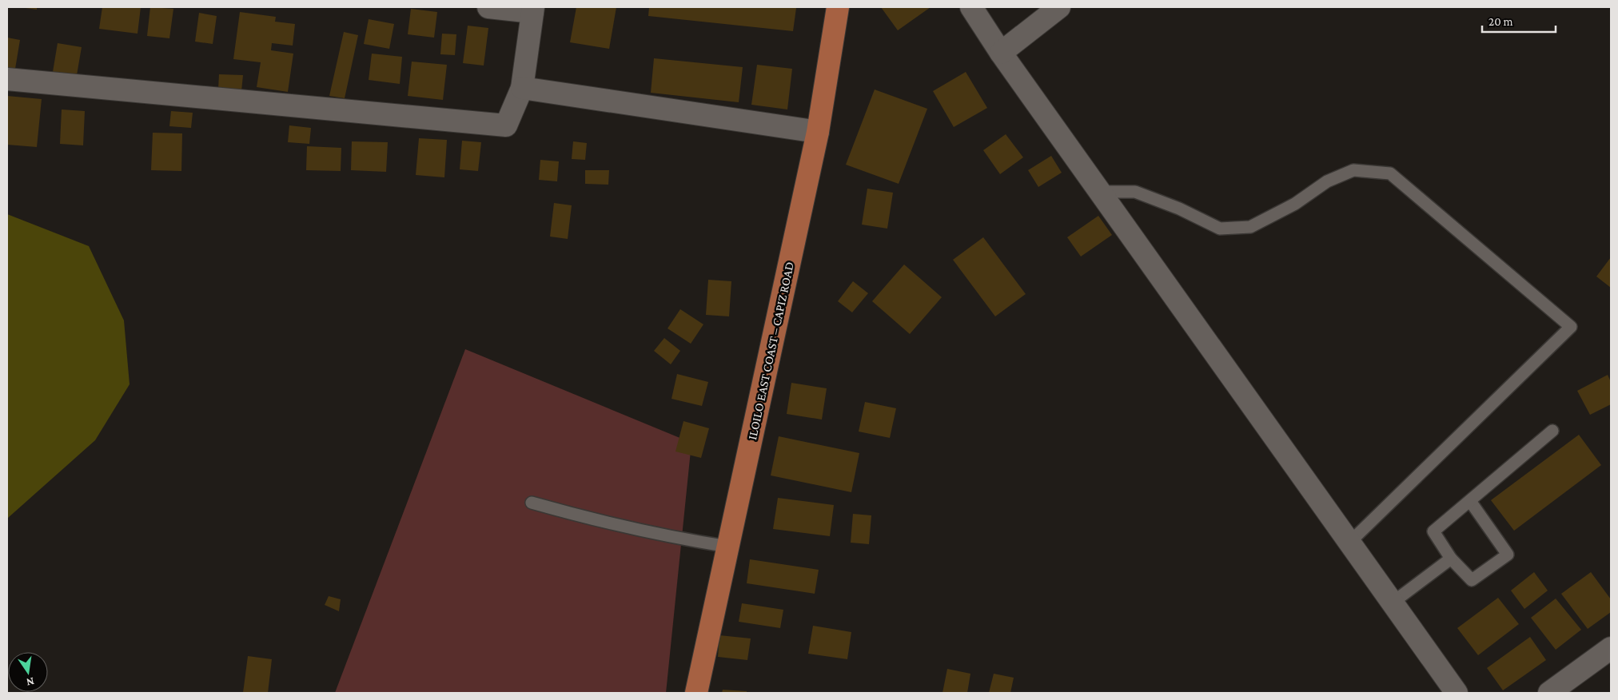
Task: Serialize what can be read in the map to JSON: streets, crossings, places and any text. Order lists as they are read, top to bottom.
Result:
{
  "streets": {
    "main road": ["ILOILO EAST COAST – CAPIZ ROAD"]
  },
  "scale_bar": "20 m",
  "north": "bottom"
}
